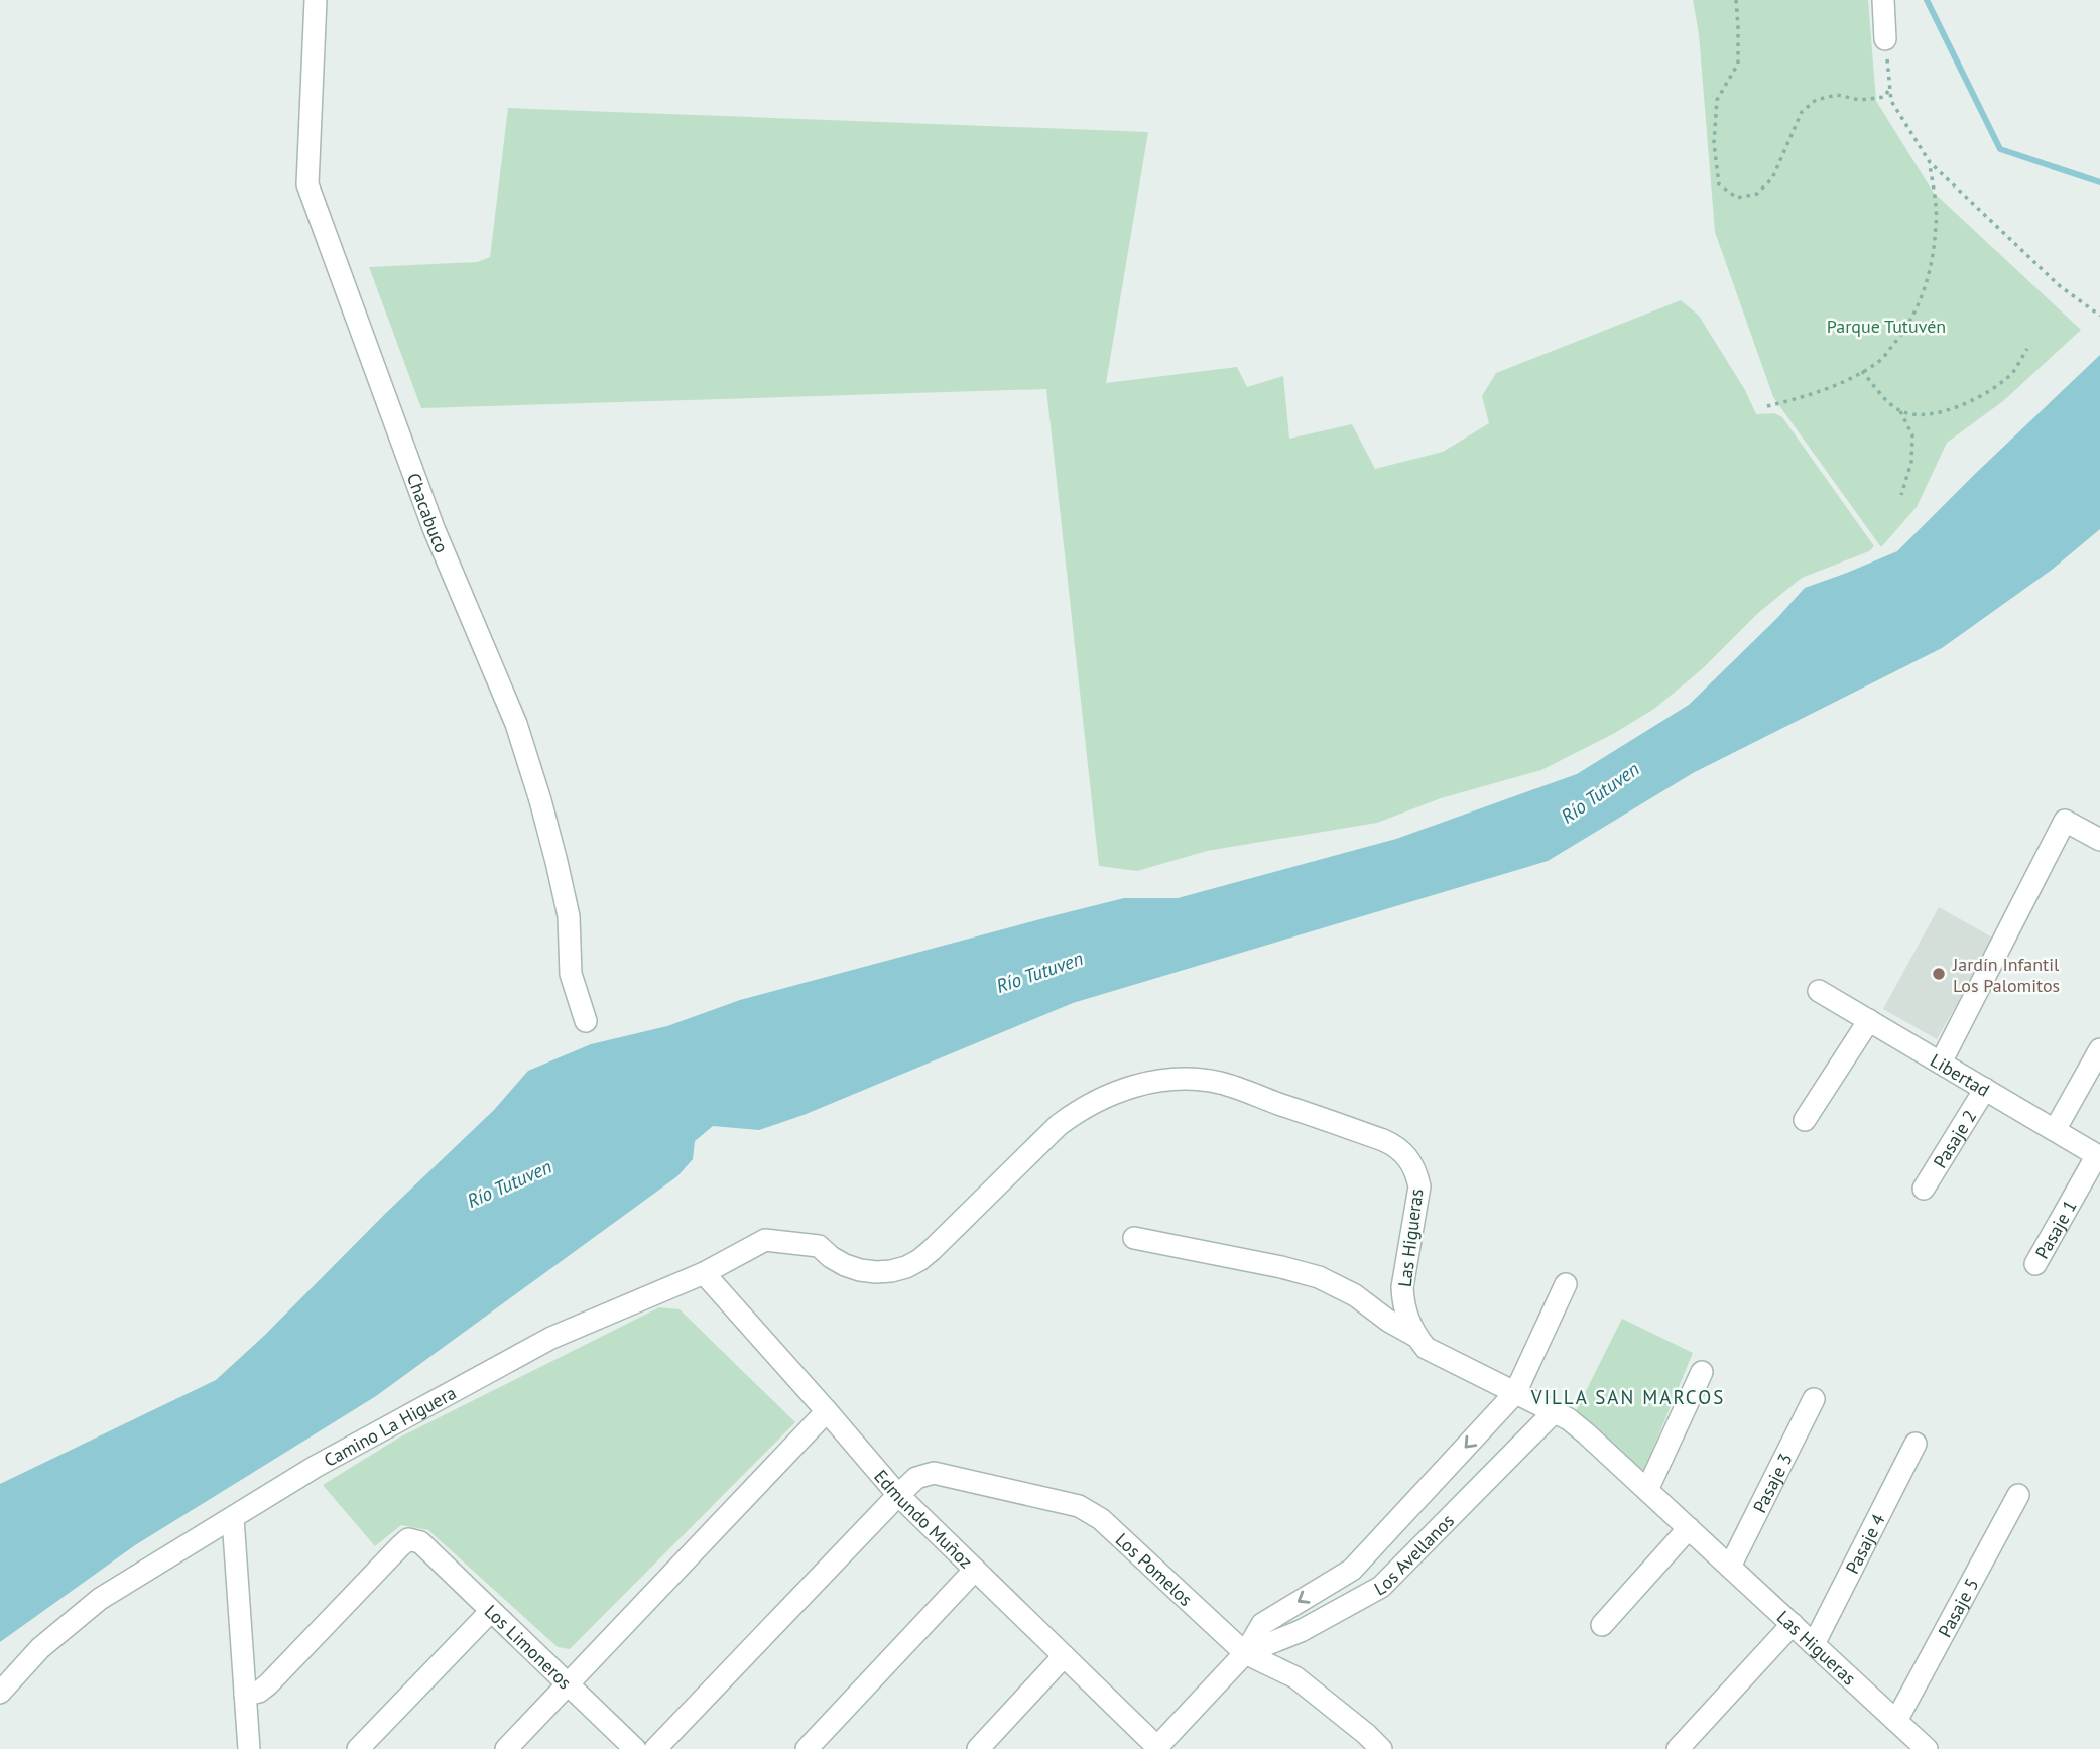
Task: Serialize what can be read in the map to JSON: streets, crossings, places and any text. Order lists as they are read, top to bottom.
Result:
{
  "streets": {
    "street": [
      "Chacabuco",
      "Libertad",
      "Pasaje 2",
      "Pasaje 1",
      "Las Higueras",
      "Camino La Higuera",
      "Pasaje 3",
      "Edmundo Muñoz",
      "Pasaje 4",
      "Los Avellanos",
      "Los Pomelos",
      "Pasaje 5",
      "Los Limoneros"
    ]
  },
  "crossings": [
    ["Libertad", "Pasaje 2"],
    ["Libertad", "Pasaje 1"],
    ["Las Higueras", "Camino La Higuera"],
    ["Las Higueras", "Pasaje 3"],
    ["Las Higueras", "Pasaje 4"],
    ["Las Higueras", "Los Avellanos"],
    ["Las Higueras", "Pasaje 5"],
    ["Camino La Higuera", "Edmundo Muñoz"],
    ["Edmundo Muñoz", "Los Avellanos"],
    ["Edmundo Muñoz", "Los Pomelos"],
    ["Los Avellanos", "Los Pomelos"]
  ],
  "districts": ["VILLA SAN MARCOS"],
  "water": ["Río Tutuven"],
  "parks": ["Parque Tutuvén"],
  "places": ["Jardín Infantil Los Palomitos"]
}
